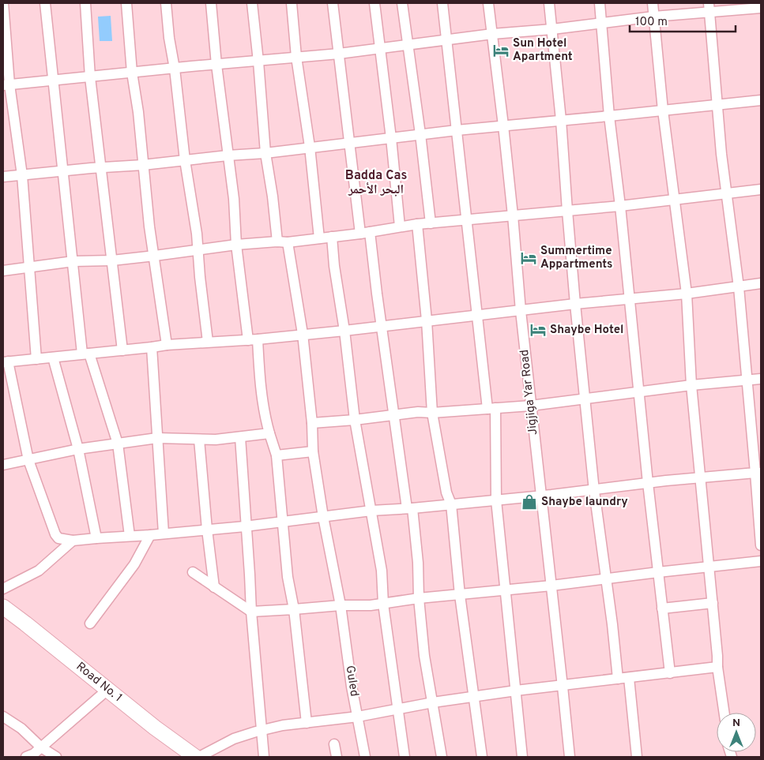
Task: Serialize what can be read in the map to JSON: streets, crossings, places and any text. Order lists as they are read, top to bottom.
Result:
{
  "streets": {
    "highway": ["Road No. 1"],
    "street": ["Jigjiga Yar Road", "Guled"]
  },
  "districts": ["Badda Cas البحر الأحمر"],
  "places": {
    "hotel": ["Sun Hotel Apartment", "Summertime Appartments", "Shaybe Hotel"],
    "shop": ["Shaybe laundry"]
  },
  "scale_bar": "100 m",
  "north": "top"
}
